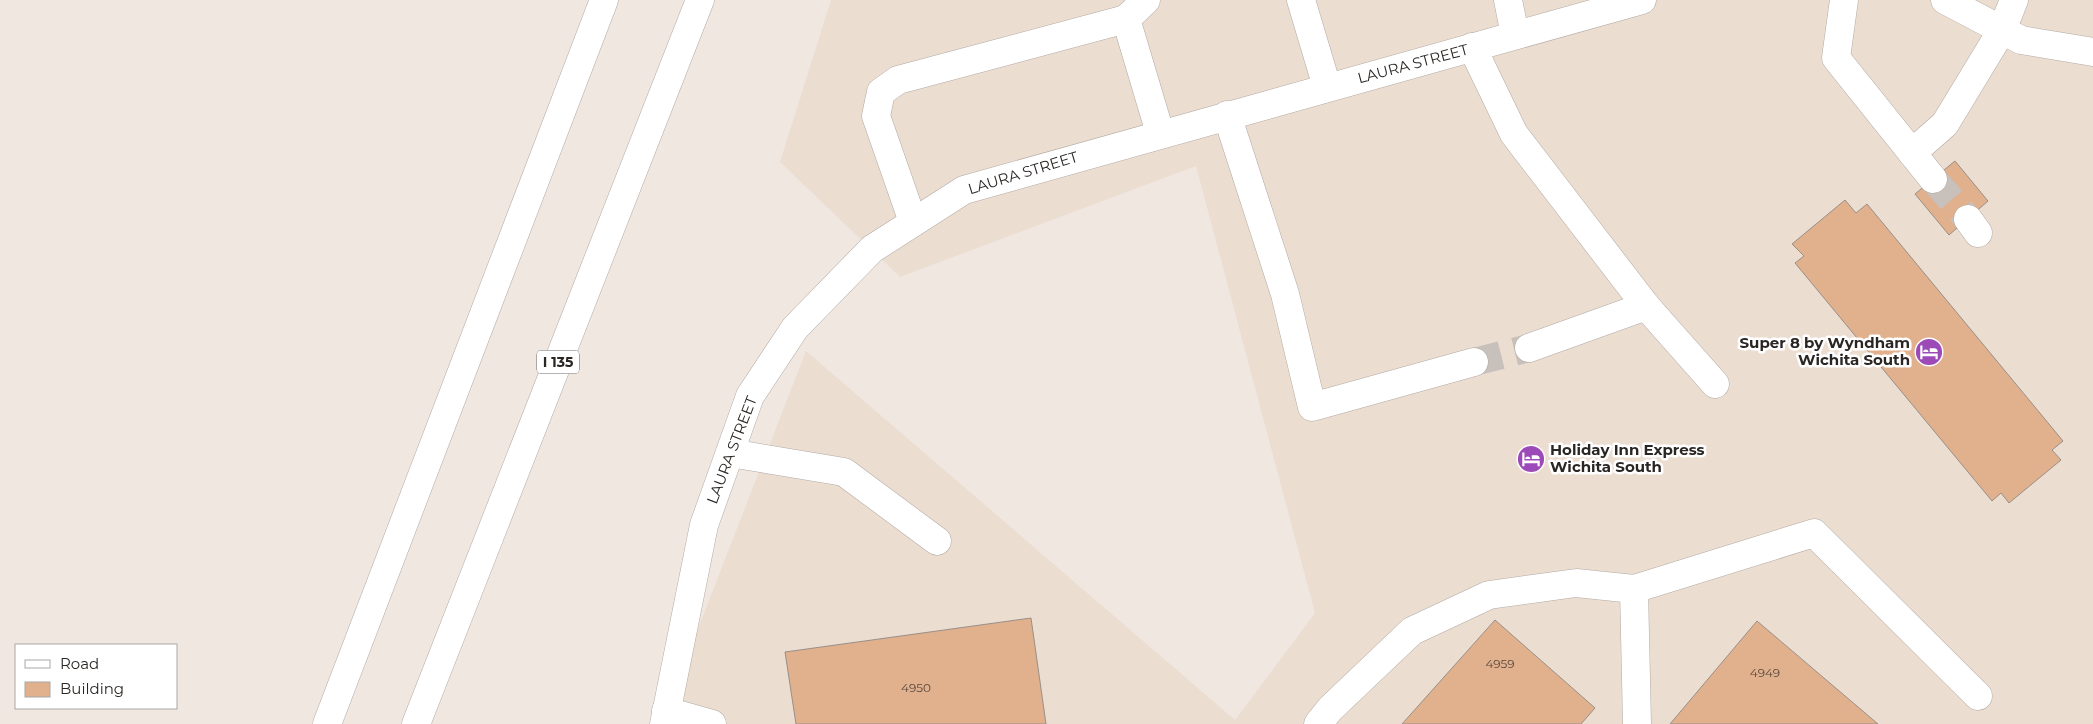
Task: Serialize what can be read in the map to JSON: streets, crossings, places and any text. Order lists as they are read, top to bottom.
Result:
{
  "streets": {
    "main road": ["LAURA STREET", "I 135"]
  },
  "places": {
    "hotel": ["Super 8 by Wyndham Wichita South", "Holiday Inn Express Wichita South"]
  },
  "house_numbers": ["4959", "4949", "4950"],
  "legend": ["Road", "Building"]
}
